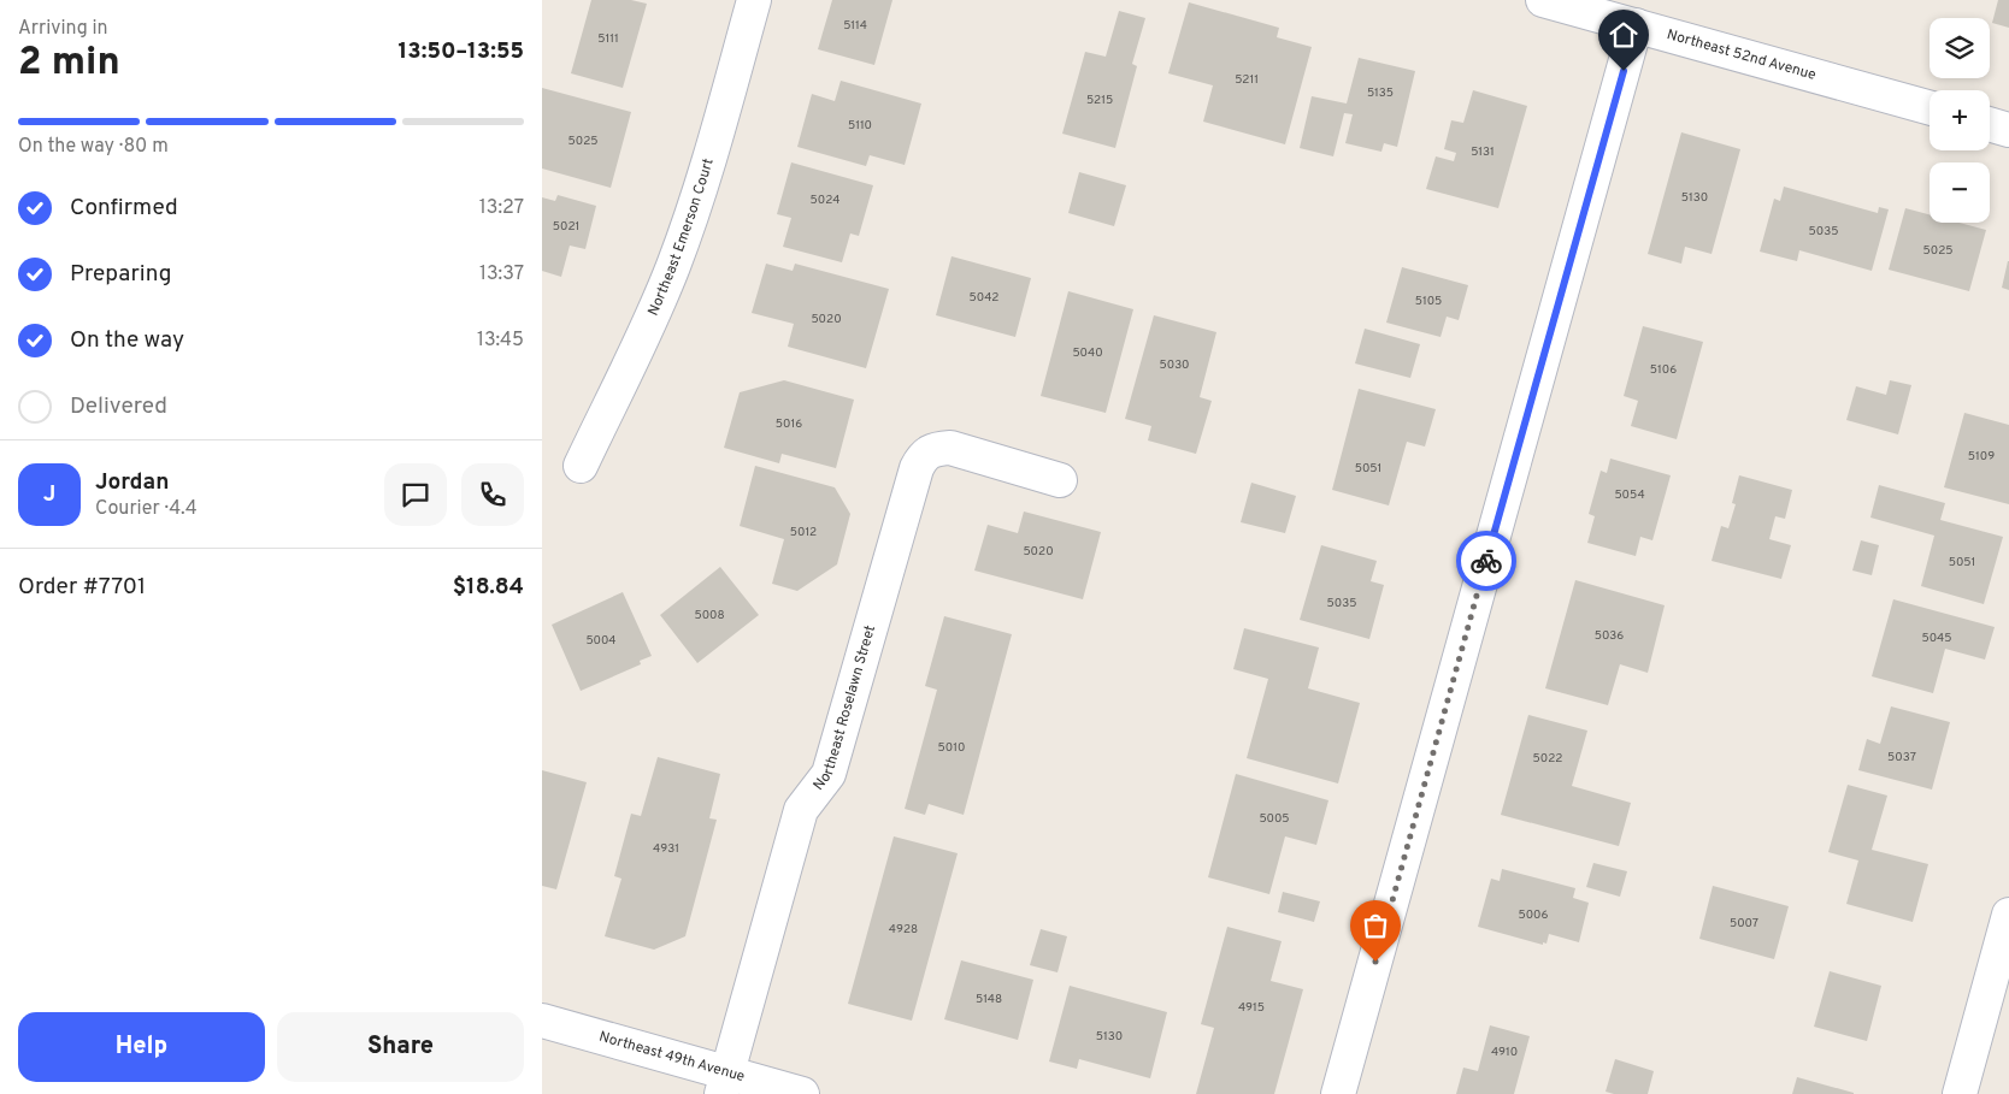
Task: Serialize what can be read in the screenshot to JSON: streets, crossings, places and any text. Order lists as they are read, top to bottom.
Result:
{
  "streets": {
    "street": [
      "Northeast 52nd Avenue",
      "Northeast Emerson Court",
      "Northeast Roselawn Street",
      "Northeast 49th Avenue"
    ]
  },
  "crossings": [
    ["Northeast Roselawn Street", "Northeast 49th Avenue"]
  ],
  "house_numbers": [
    "5114",
    "5111",
    "5211",
    "5135",
    "5215",
    "5110",
    "5025",
    "5131",
    "5130",
    "5024",
    "5021",
    "5035",
    "5025",
    "5042",
    "5105",
    "5020",
    "5040",
    "5030",
    "5106",
    "5016",
    "5109",
    "5051",
    "5054",
    "5012",
    "5020",
    "5051",
    "5035",
    "5008",
    "5036",
    "5045",
    "5004",
    "5010",
    "5037",
    "5022",
    "5005",
    "4931",
    "5006",
    "5007",
    "4928",
    "5148",
    "4915",
    "5130",
    "4910"
  ],
  "page": {
    "heading": ["2 min", "Arriving in", "13:50–13:55"],
    "panel": [
      "Jordan",
      "Courier · 4.4",
      "Order #7701",
      "$18.84"
    ],
    "map_buttons": ["+", "−"],
    "bar": "On the way · 80 m",
    "list": [
      ["Confirmed", "13:27"],
      ["Preparing", "13:37"],
      ["On the way", "13:45"],
      "Delivered"
    ],
    "round": "J",
    "buttons": ["Help", "Share"]
  }
}
